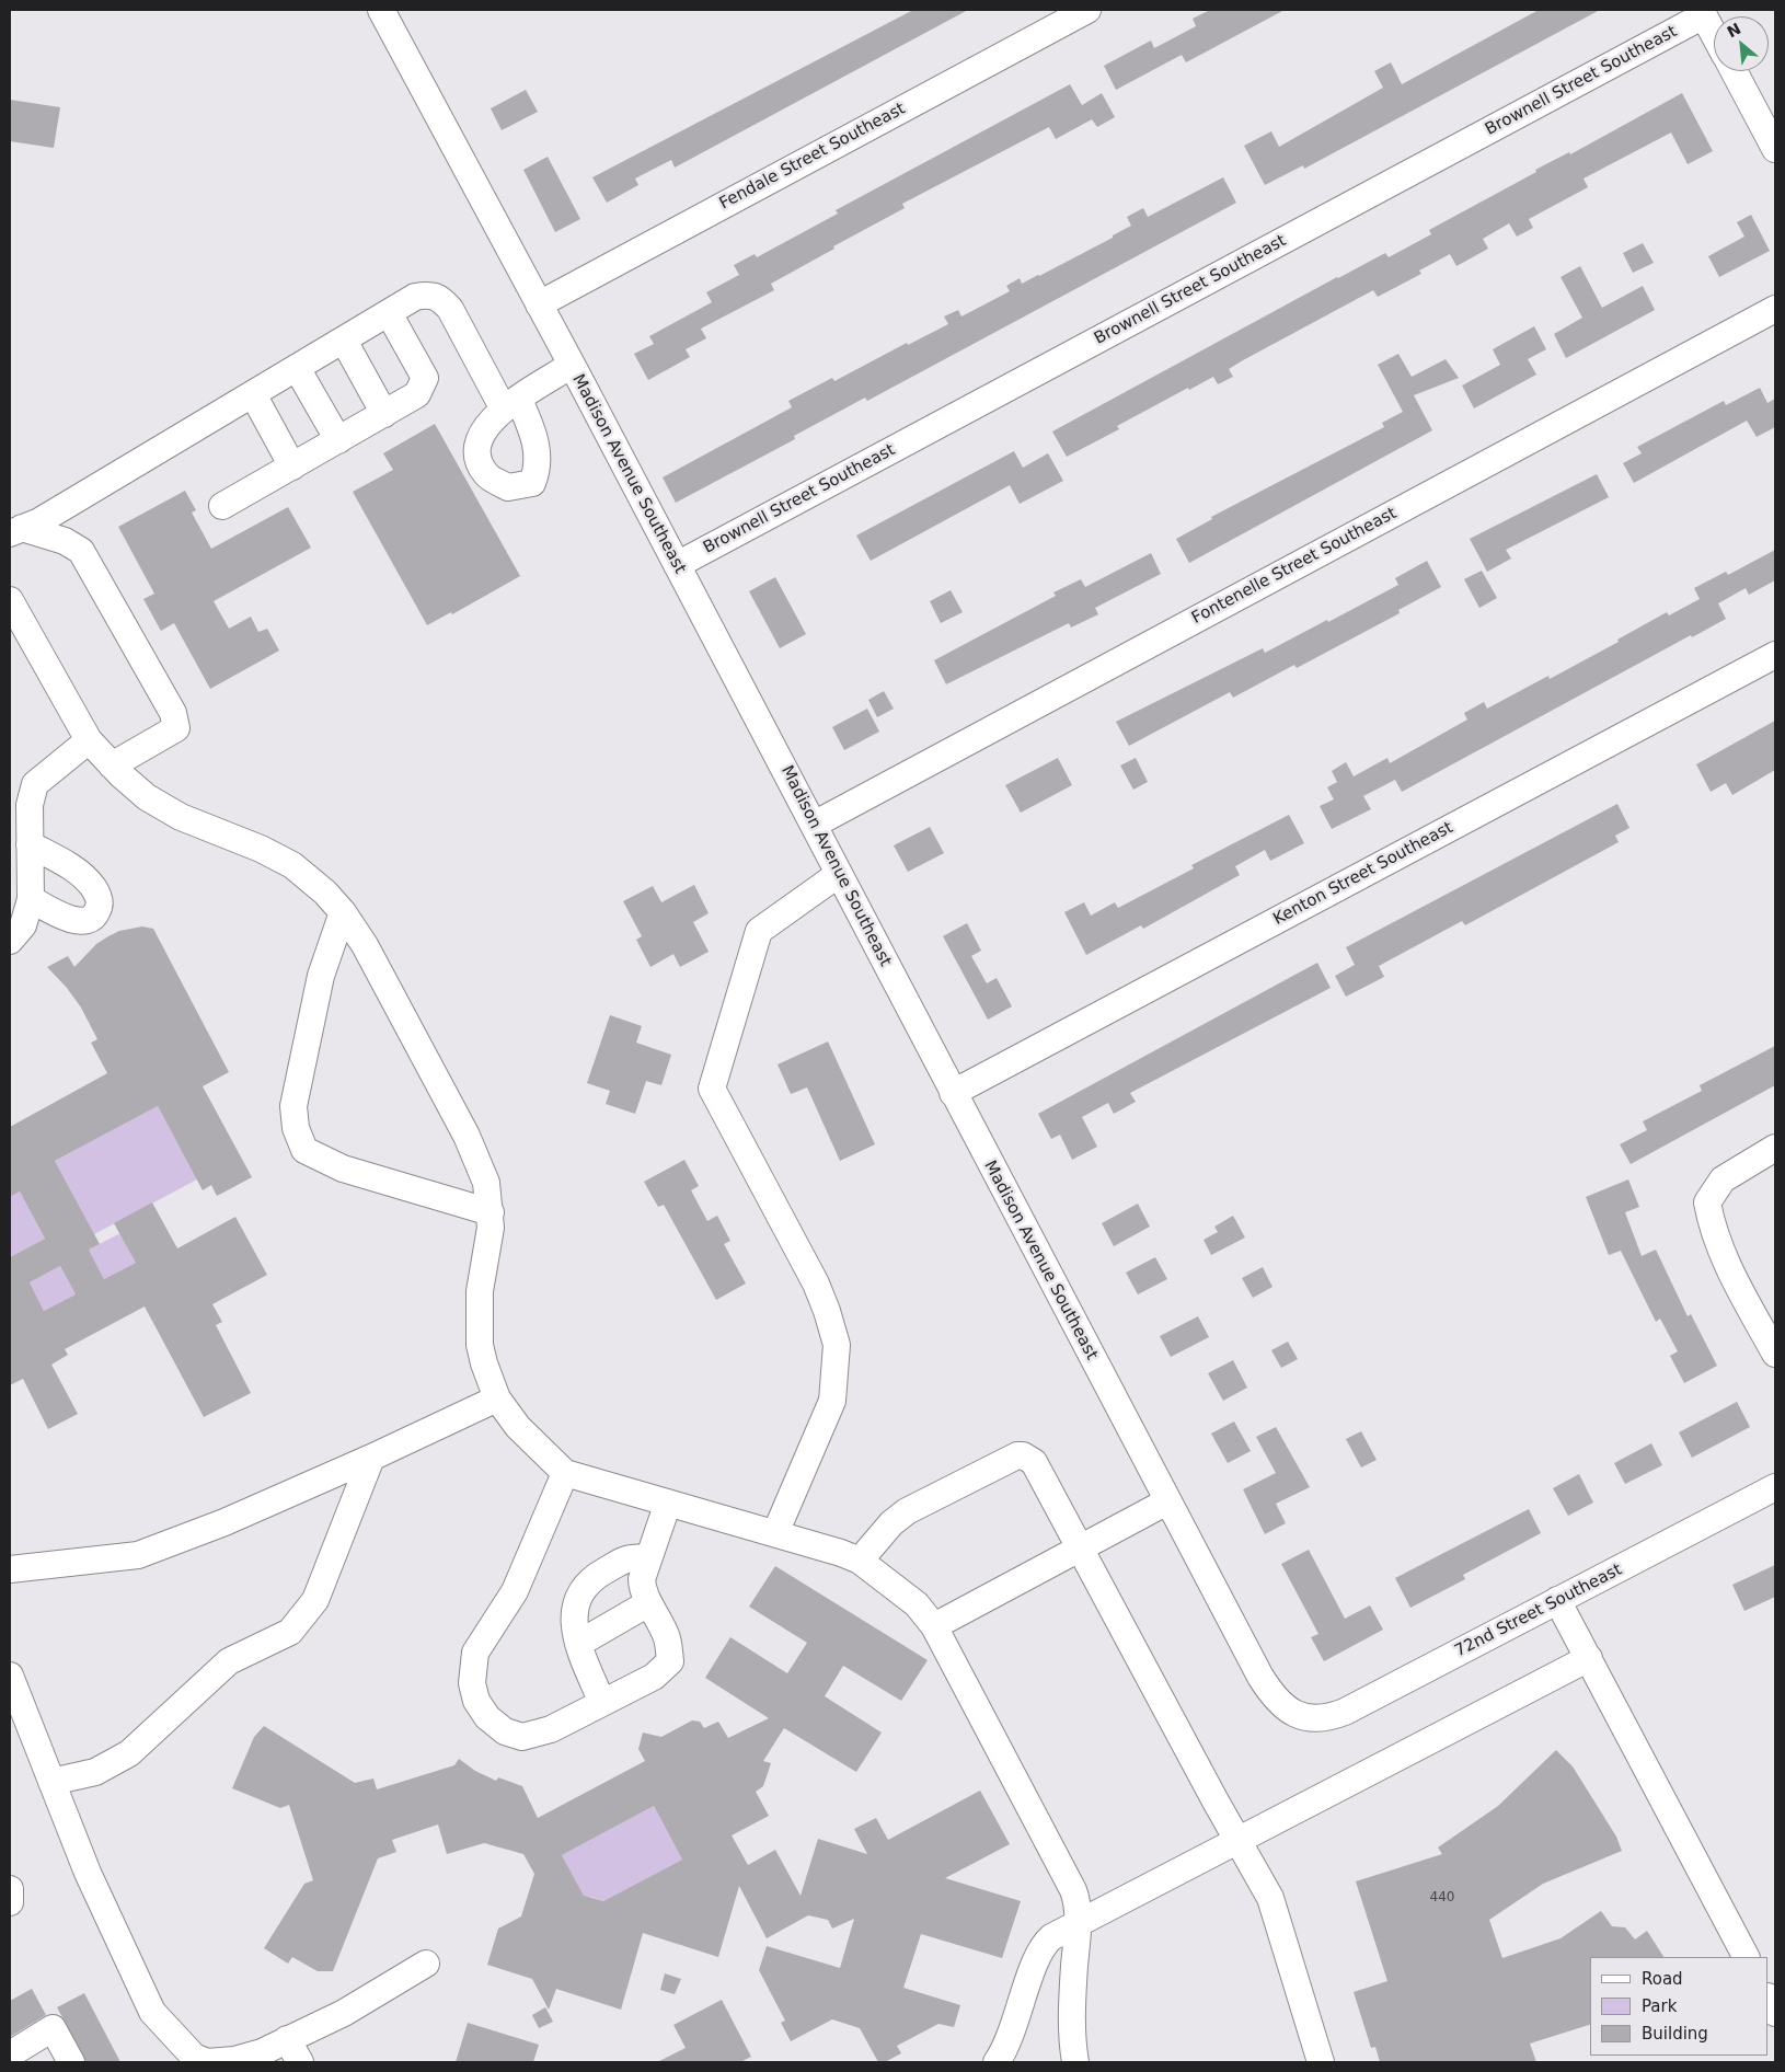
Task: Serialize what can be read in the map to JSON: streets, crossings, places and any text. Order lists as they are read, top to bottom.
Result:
{
  "streets": {
    "street": [
      "Brownell Street Southeast",
      "Fendale Street Southeast",
      "Madison Avenue Southeast",
      "Fontenelle Street Southeast",
      "Kenton Street Southeast",
      "72nd Street Southeast"
    ]
  },
  "crossings": [
    ["Brownell Street Southeast", "Madison Avenue Southeast"],
    ["Fendale Street Southeast", "Madison Avenue Southeast"],
    ["Madison Avenue Southeast", "Fontenelle Street Southeast"],
    ["Madison Avenue Southeast", "Kenton Street Southeast"],
    ["Madison Avenue Southeast", "72nd Street Southeast"]
  ],
  "house_numbers": ["440"],
  "legend": ["Road", "Park", "Building"],
  "north": "top left"
}
